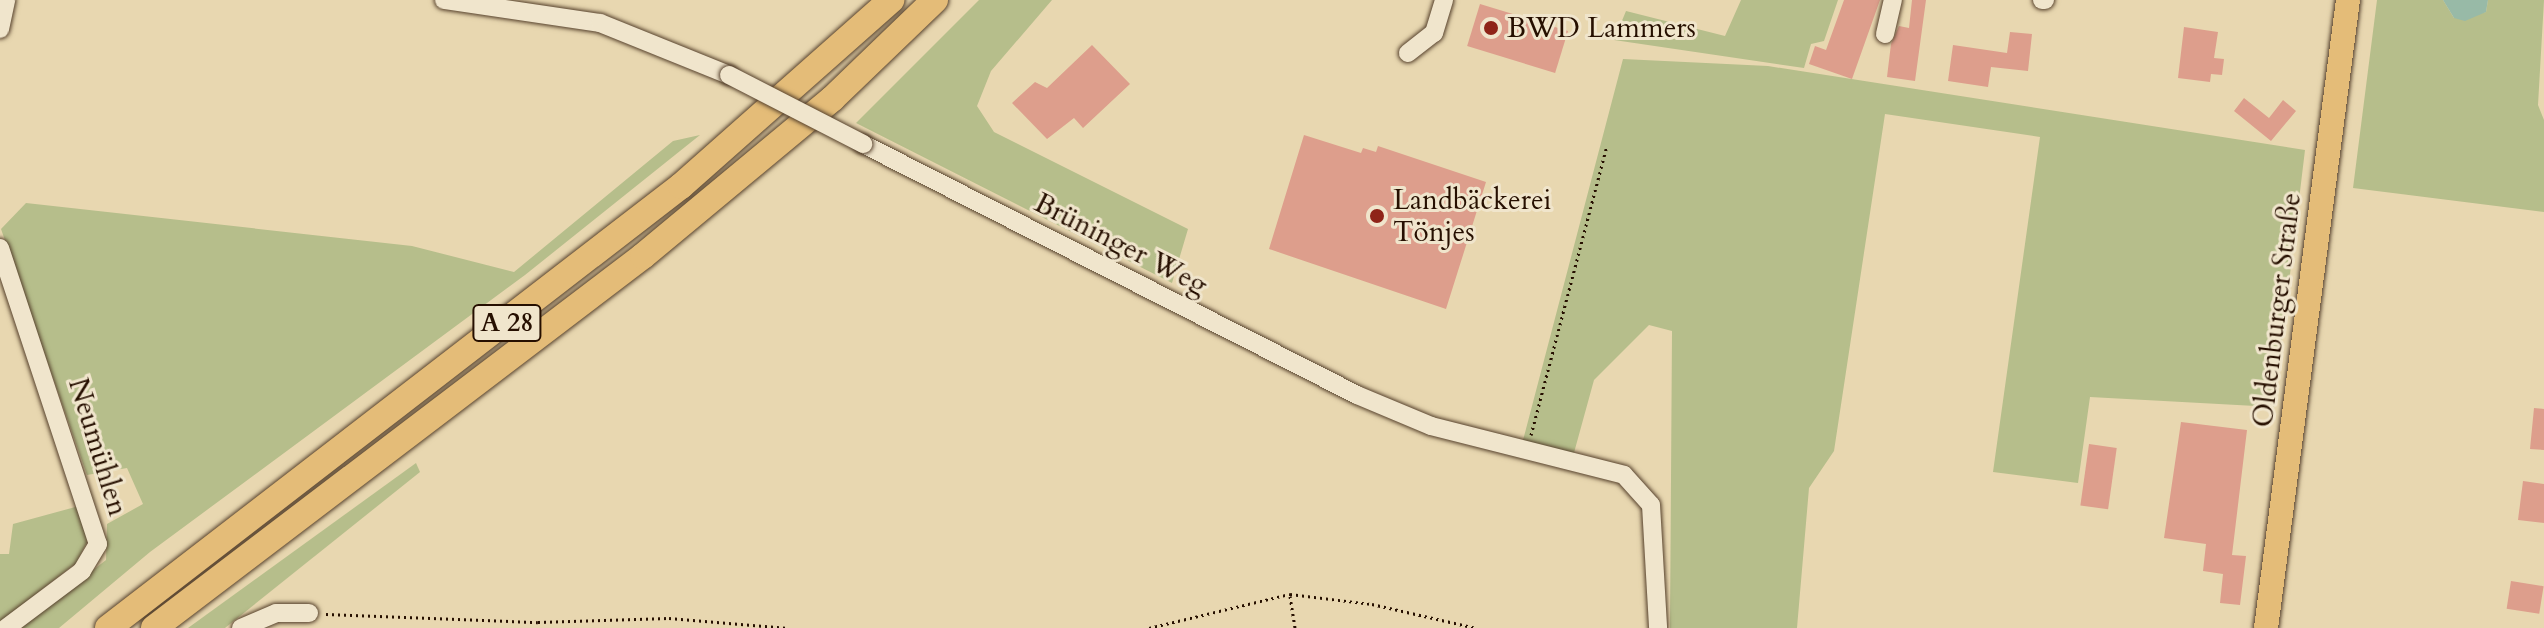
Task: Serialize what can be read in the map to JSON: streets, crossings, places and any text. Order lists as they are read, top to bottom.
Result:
{
  "streets": {
    "highway": ["A 28"],
    "main road": ["Oldenburger Straße"],
    "street": ["Brüninger Weg", "Neumühlen"]
  },
  "places": ["BWD Lammers", "Landbäckerei Tönjes"]
}
